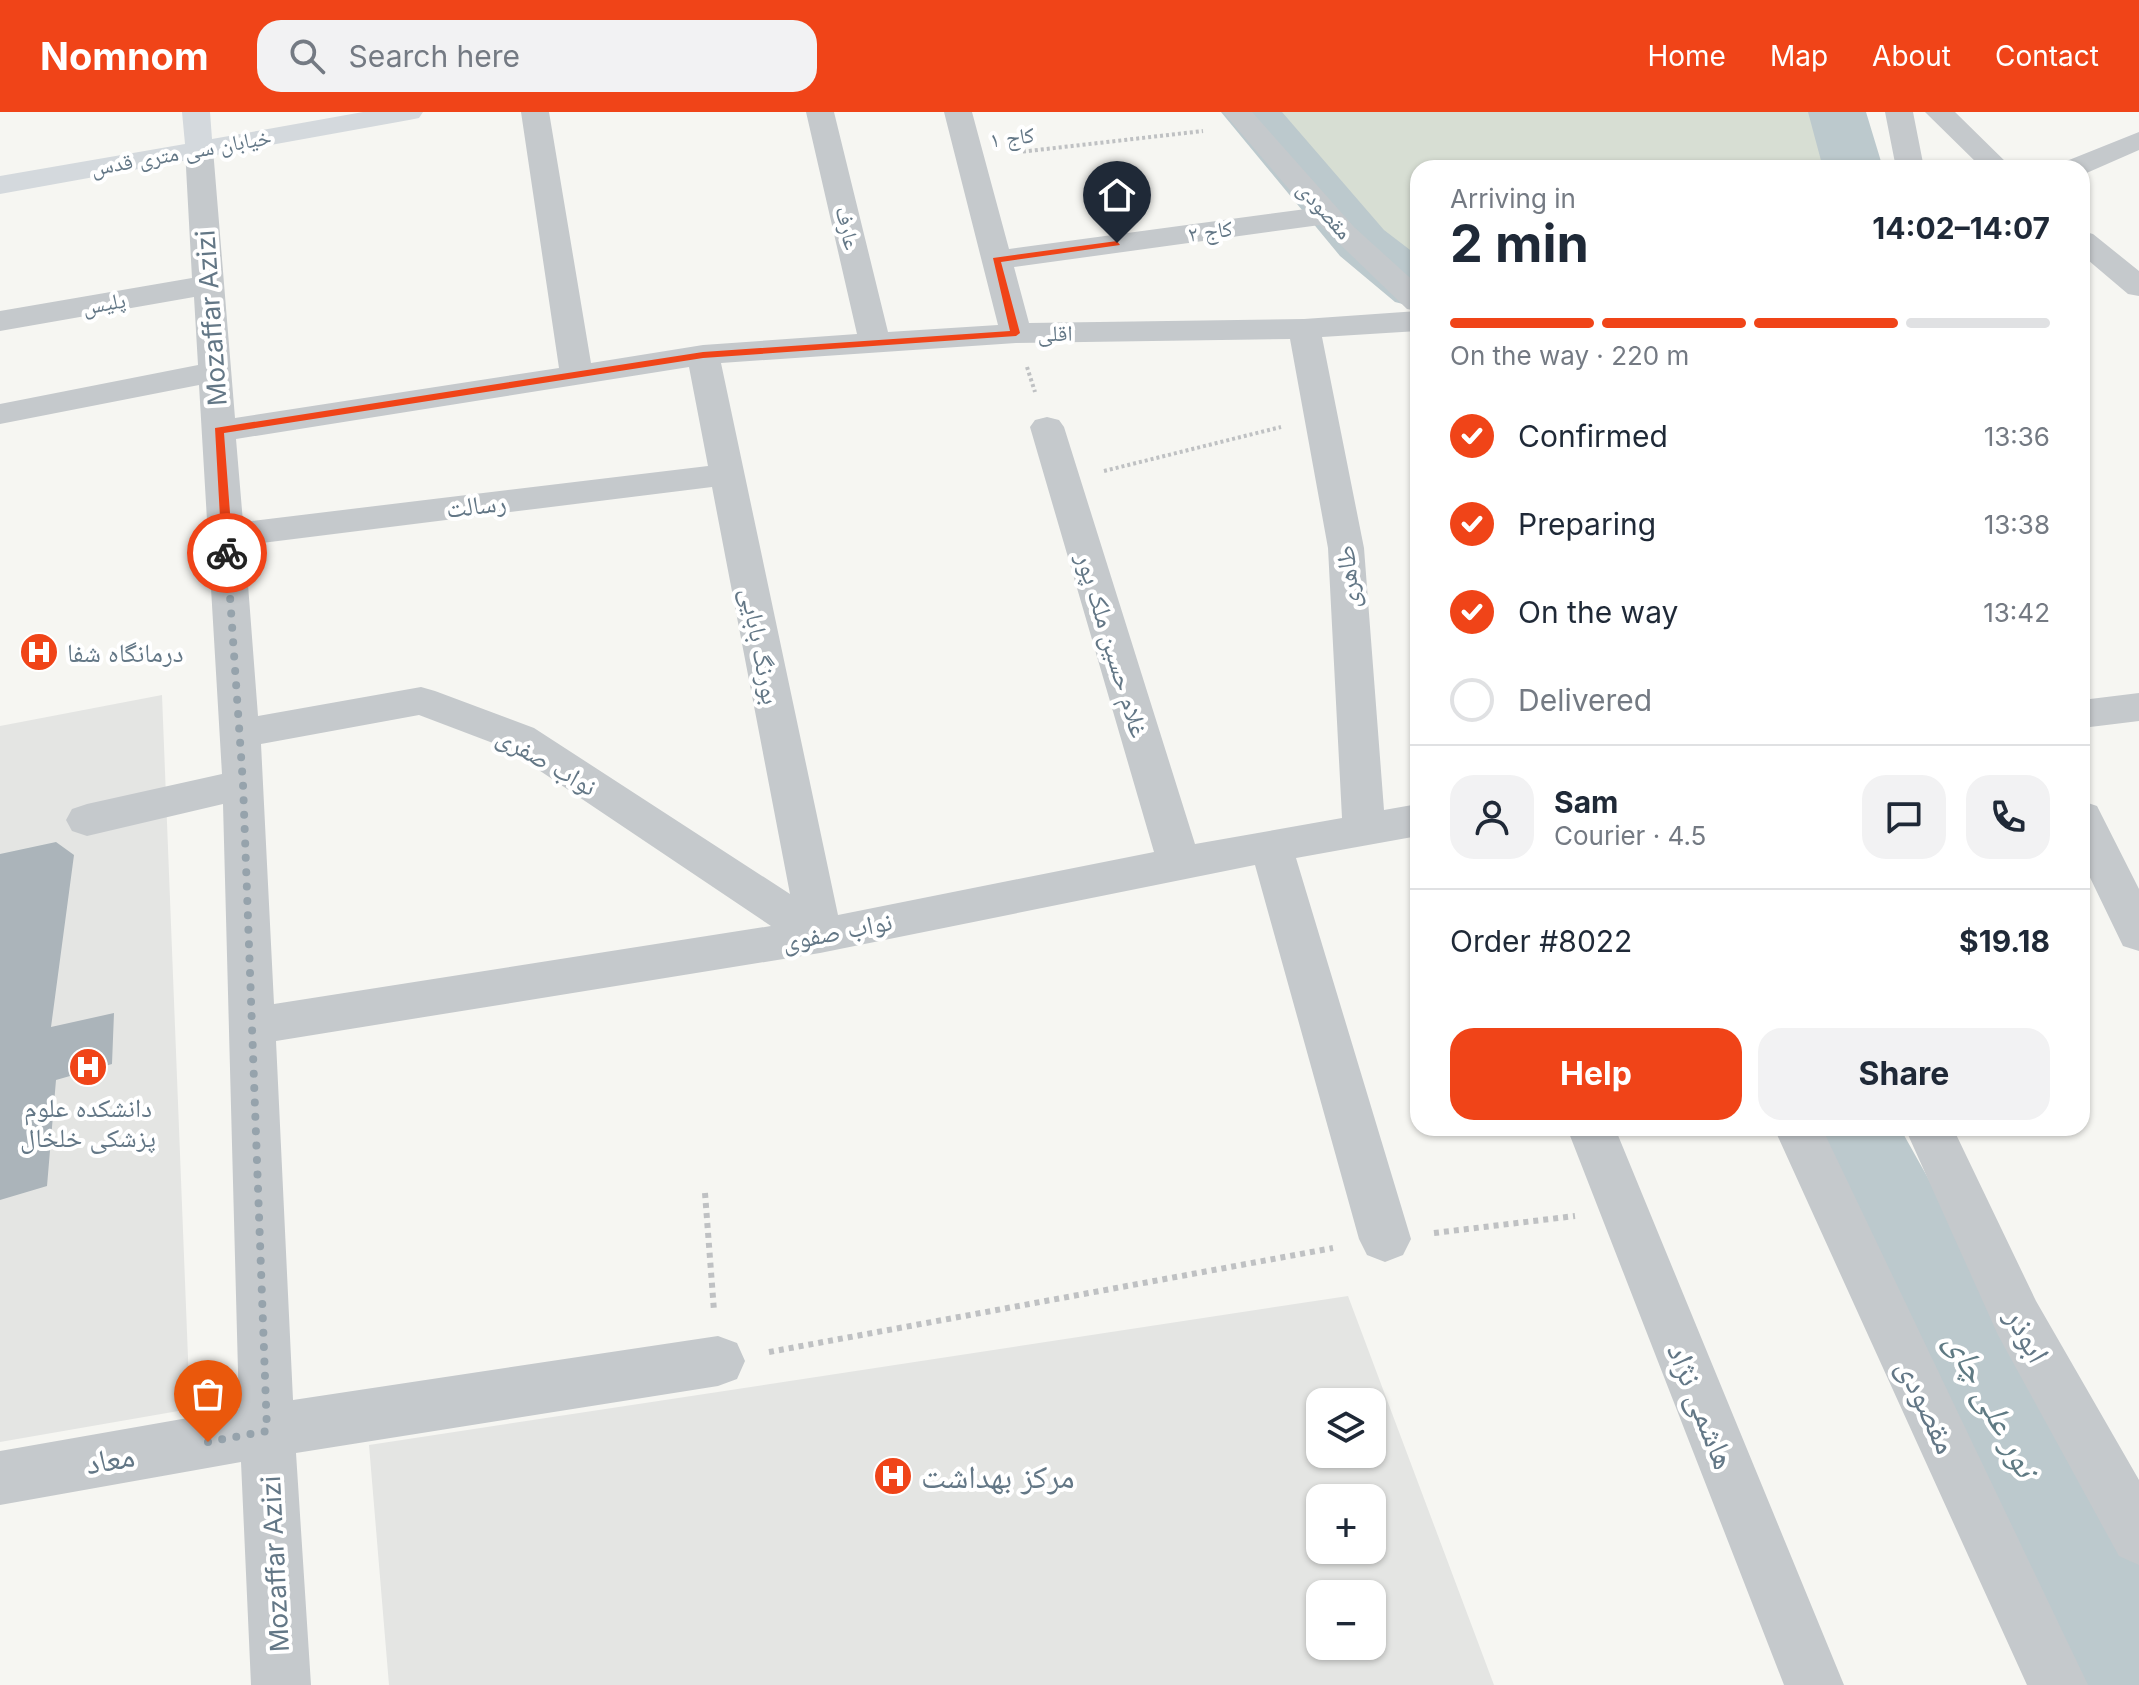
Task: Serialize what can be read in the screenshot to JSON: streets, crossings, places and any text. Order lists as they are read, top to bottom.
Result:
{
  "streets": {
    "main road": ["خیابان سی متری قدس"],
    "street": [
      "مقصودی",
      "عارف",
      "کاج ۲",
      "پلیس",
      "Mozaffar Azizi",
      "اقلی",
      "رسالت",
      "طاهری",
      "غلام حسین ملک پور",
      "بورنگ بابایی",
      "نواب صفری",
      "نواب صفوی",
      "ابوذر",
      "هاشمی نژاد",
      "معاد"
    ],
    "path": ["کاج ۱"]
  },
  "crossings": [
    ["کاج ۱", "مقصودی"],
    ["خیابان سی متری قدس", "Mozaffar Azizi"],
    ["مقصودی", "کاج ۲"],
    ["عارف", "اقلی"],
    ["پلیس", "Mozaffar Azizi"],
    ["Mozaffar Azizi", "اقلی"],
    ["Mozaffar Azizi", "رسالت"],
    ["Mozaffar Azizi", "نواب صفری"],
    ["Mozaffar Azizi", "نواب صفوی"],
    ["Mozaffar Azizi", "معاد"],
    ["اقلی", "طاهری"],
    ["اقلی", "بورنگ بابایی"],
    ["رسالت", "بورنگ بابایی"],
    ["طاهری", "نواب صفوی"],
    ["غلام حسین ملک پور", "نواب صفوی"],
    ["بورنگ بابایی", "نواب صفری"],
    ["بورنگ بابایی", "نواب صفوی"],
    ["نواب صفری", "نواب صفوی"]
  ],
  "water": ["نور علی چای"],
  "places": {
    "hospital": ["درمانگاه شفا", "دانشکده علوم پزشکی خلخال", "مرکز بهداشت"]
  },
  "page": {
    "header": "Nomnom",
    "search": "Search here",
    "nav": [
      "Home",
      "Map",
      "About",
      "Contact"
    ],
    "heading": ["2 min", "Arriving in", "14:02–14:07"],
    "panel": [
      "Sam",
      "Courier · 4.5",
      "Order #8022",
      "$19.18"
    ],
    "bar": "On the way · 220 m",
    "list": [
      ["Confirmed", "13:36"],
      ["Preparing", "13:38"],
      ["On the way", "13:42"],
      "Delivered"
    ],
    "buttons": ["Help", "Share"],
    "map_buttons": ["+", "−"]
  }
}
